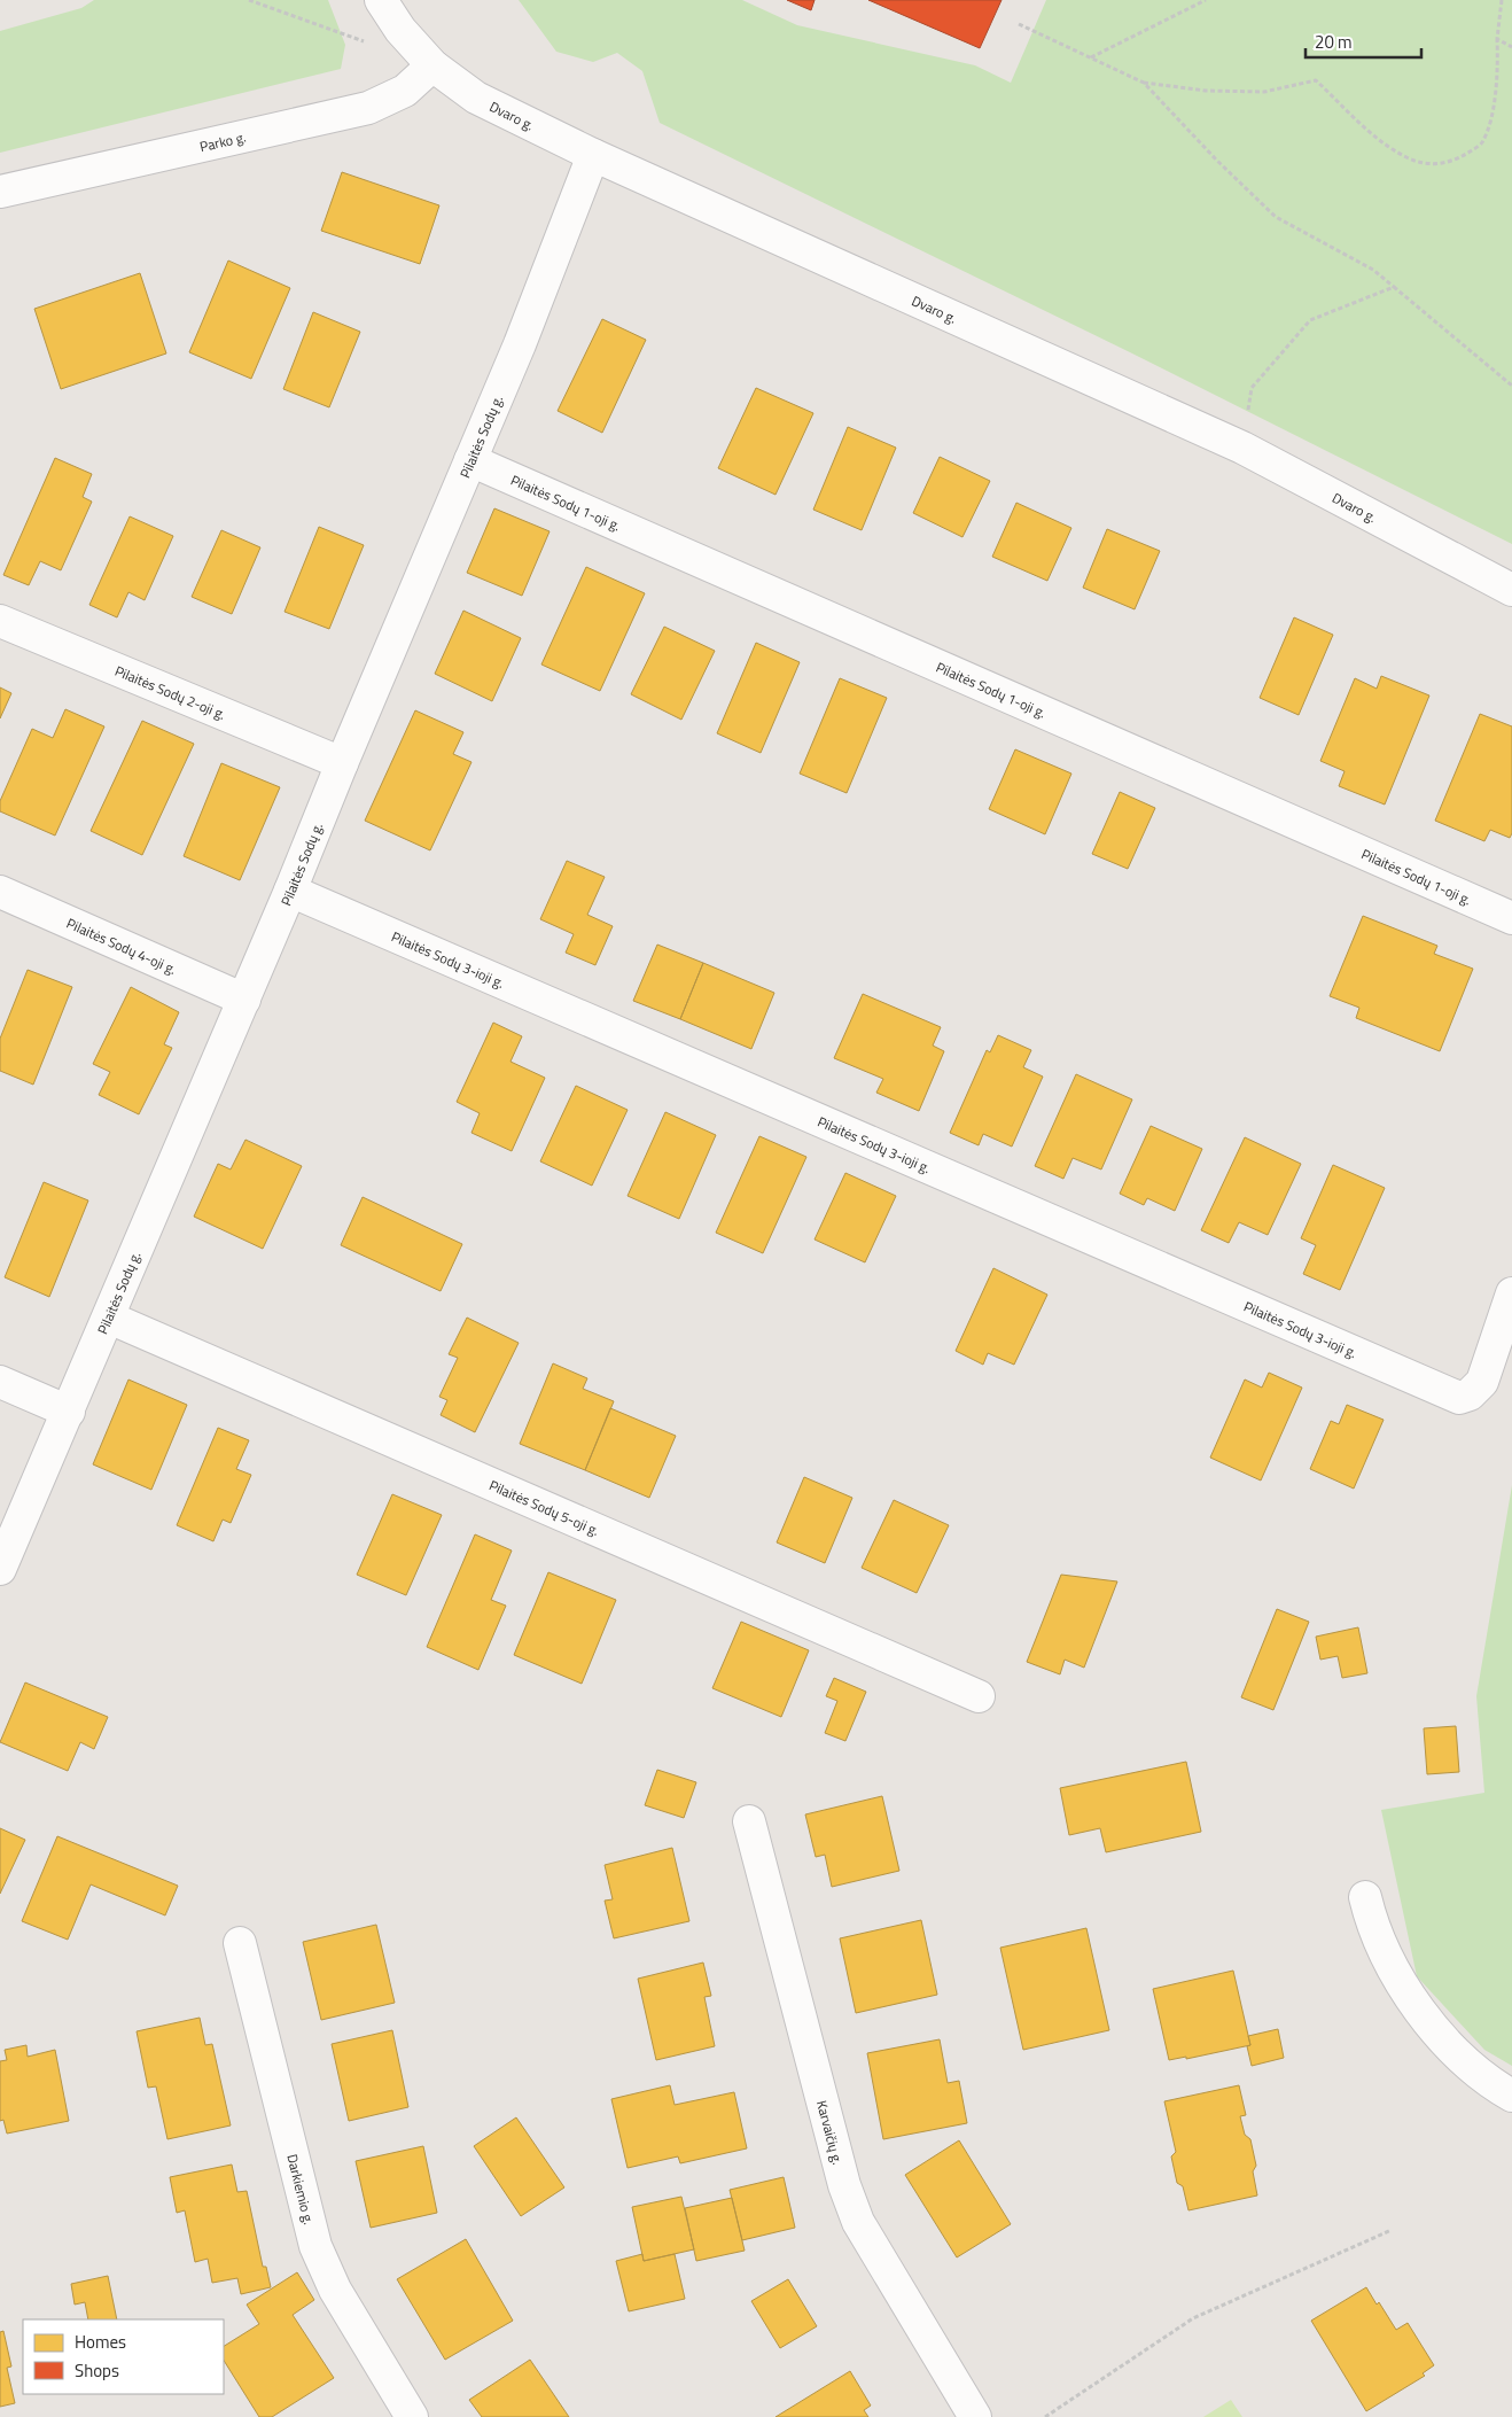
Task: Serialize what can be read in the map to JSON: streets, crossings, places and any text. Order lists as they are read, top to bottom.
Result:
{
  "streets": {
    "street": [
      "Dvaro g.",
      "Parko g.",
      "Pilaitės Sodų g.",
      "Pilaitės Sodų 1-oji g.",
      "Pilaitės Sodų 2-oji g.",
      "Pilaitės Sodų 4-oji g.",
      "Pilaitės Sodų 3-ioji g.",
      "Pilaitės Sodų 5-oji g.",
      "Karvaičių g.",
      "Darkiemio g."
    ]
  },
  "crossings": [
    ["Dvaro g.", "Parko g."],
    ["Dvaro g.", "Pilaitės Sodų g."],
    ["Pilaitės Sodų g.", "Pilaitės Sodų 1-oji g."],
    ["Pilaitės Sodų g.", "Pilaitės Sodų 2-oji g."],
    ["Pilaitės Sodų g.", "Pilaitės Sodų 4-oji g."],
    ["Pilaitės Sodų g.", "Pilaitės Sodų 3-ioji g."],
    ["Pilaitės Sodų g.", "Pilaitės Sodų 5-oji g."]
  ],
  "legend": ["Homes", "Shops"],
  "scale_bar": "20 m"
}
